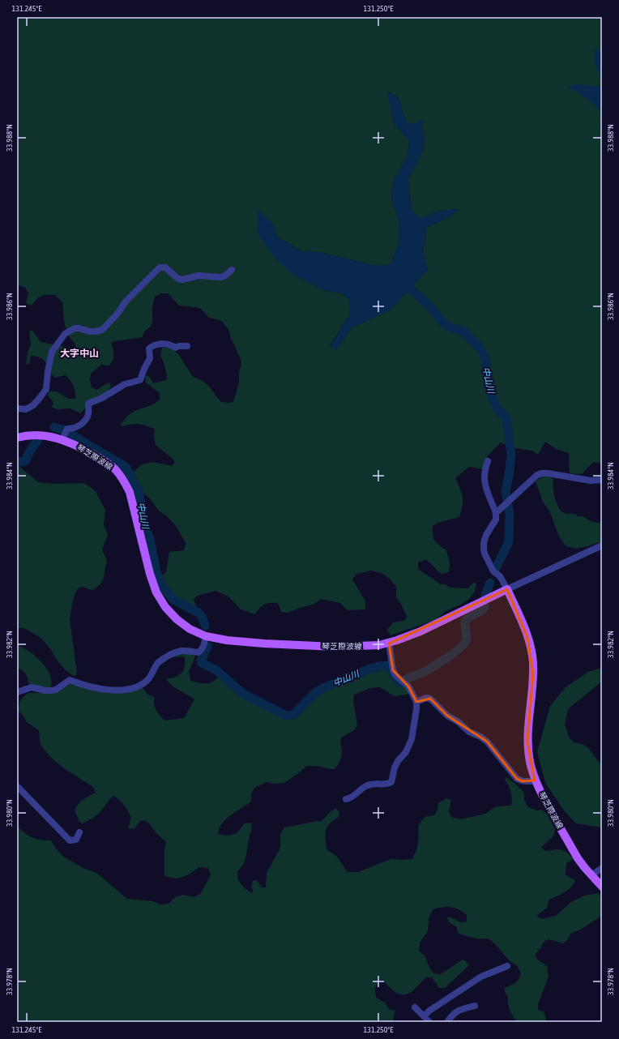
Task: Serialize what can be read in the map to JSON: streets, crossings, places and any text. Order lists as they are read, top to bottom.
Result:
{
  "streets": {
    "main road": ["琴芝際波線"]
  },
  "districts": ["大字中山"],
  "water": ["中山川"],
  "coordinates": [
    "131.245°E",
    "131.250°E",
    "33.988°N",
    "33.986°N",
    "33.984°N",
    "33.982°N",
    "33.980°N",
    "33.978°N"
  ]
}
